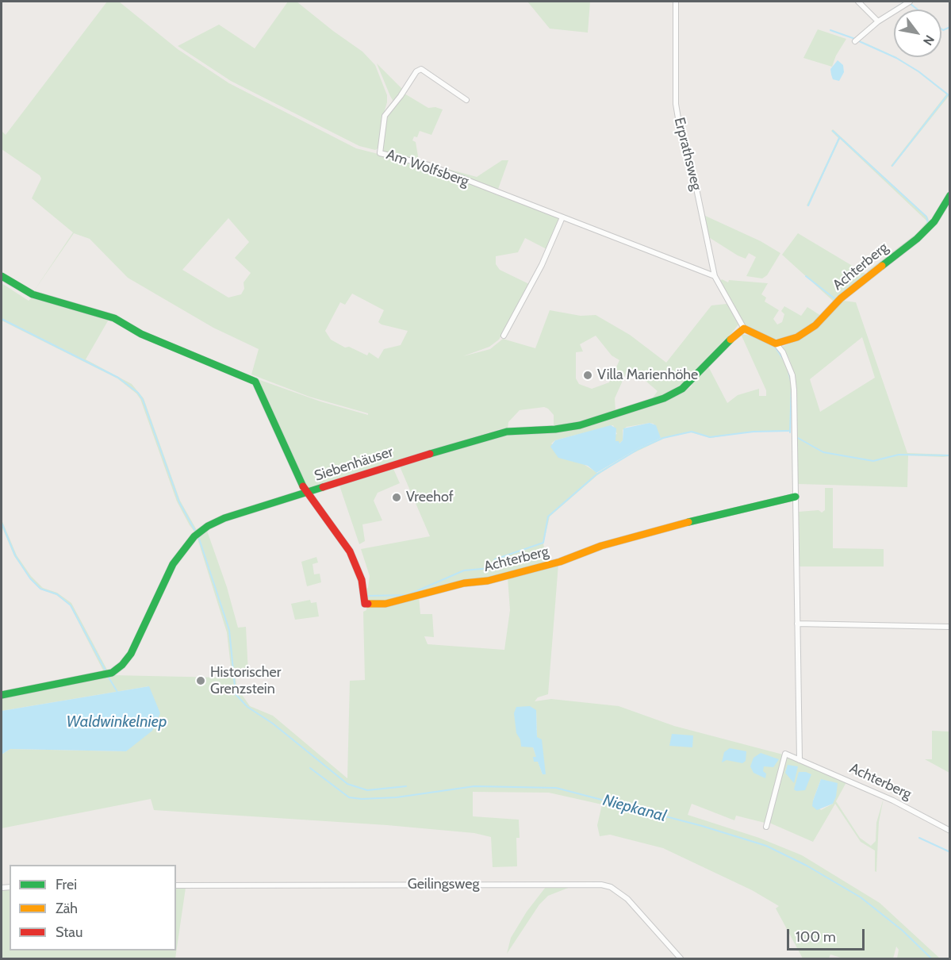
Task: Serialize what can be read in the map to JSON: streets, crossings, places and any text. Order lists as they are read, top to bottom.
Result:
{
  "streets": {
    "street": [
      "Erprathsweg",
      "Am Wolfsberg",
      "Achterberg",
      "Siebenhäuser",
      "Geilingsweg"
    ]
  },
  "crossings": [
    ["Erprathsweg", "Am Wolfsberg"],
    ["Erprathsweg", "Siebenhäuser"],
    ["Achterberg", "Siebenhäuser"]
  ],
  "water": ["Waldwinkelniep", "Niepkanal"],
  "places": ["Villa Marienhöhe", "Vreehof", "Historischer Grenzstein"],
  "legend": ["Frei", "Zäh", "Stau"],
  "scale_bar": "100 m",
  "north": "bottom right"
}
